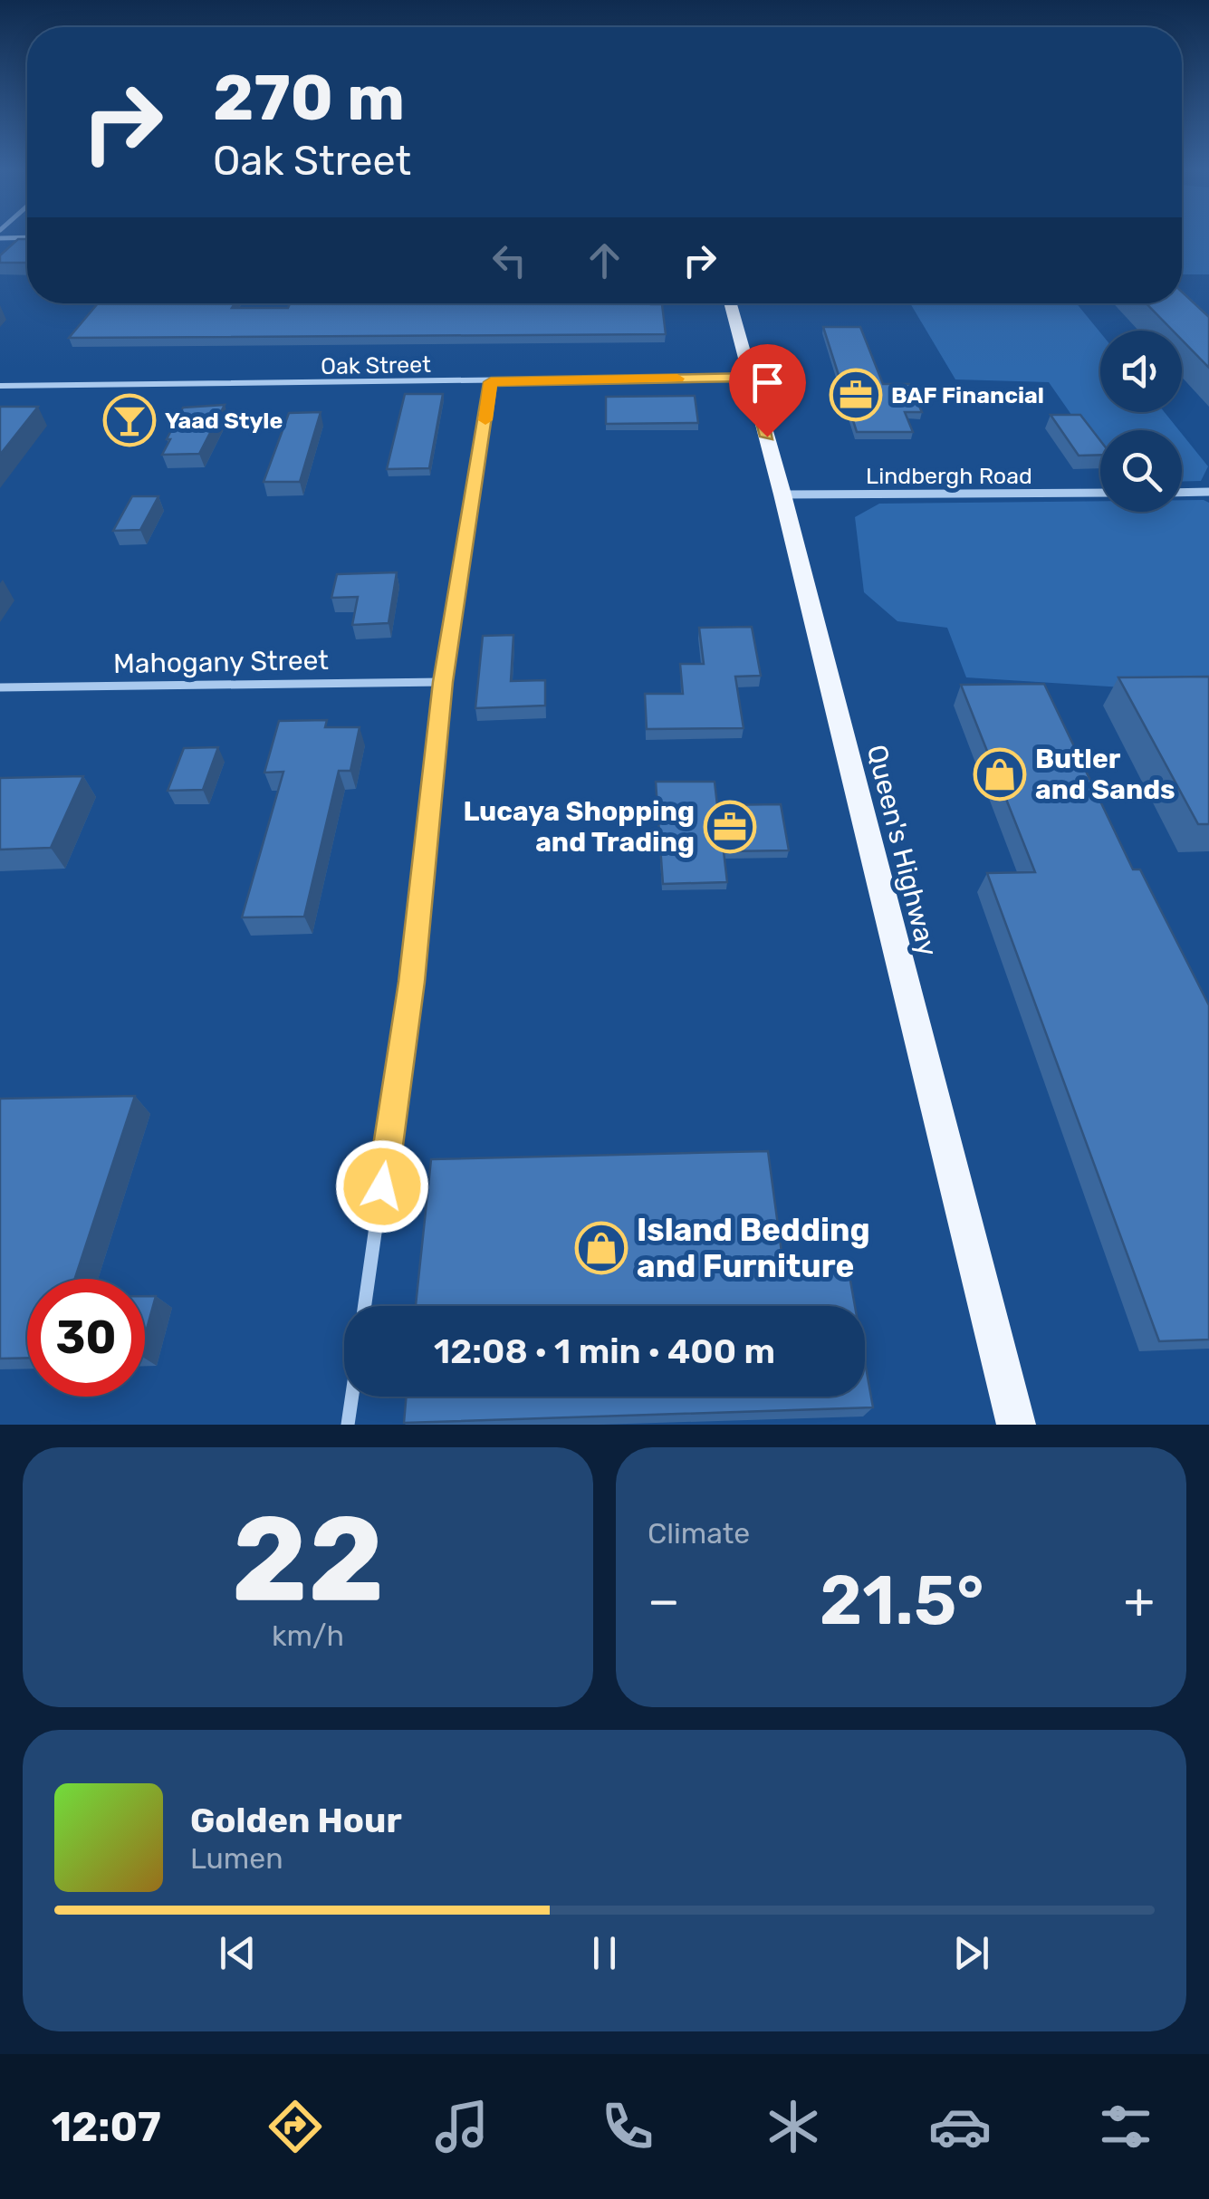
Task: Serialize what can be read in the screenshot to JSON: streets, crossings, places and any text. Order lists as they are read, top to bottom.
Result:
{
  "streets": {
    "main road": ["Queen's Highway"],
    "street": ["Oak Street", "Lindbergh Road", "Mahogany Street"]
  },
  "crossings": [
    ["Oak Street", "Queen's Highway"],
    ["Lindbergh Road", "Queen's Highway"]
  ],
  "places": {
    "office": ["BAF Financial", "Lucaya Shopping and Trading"],
    "bar": ["Yaad Style"],
    "shop": ["Butler and Sands", "Island Bedding and Furniture"]
  },
  "page": {
    "turn": ["270 m", "Oak Street"],
    "limit": "30",
    "trip": "12:08 · 1 min · 400 m",
    "tile": [
      ["22", "km/h"],
      "Climate"
    ],
    "heat": ["−", "21.5°", "+"],
    "song": ["Golden Hour", "Lumen"],
    "tabs": "12:07"
  }
}
